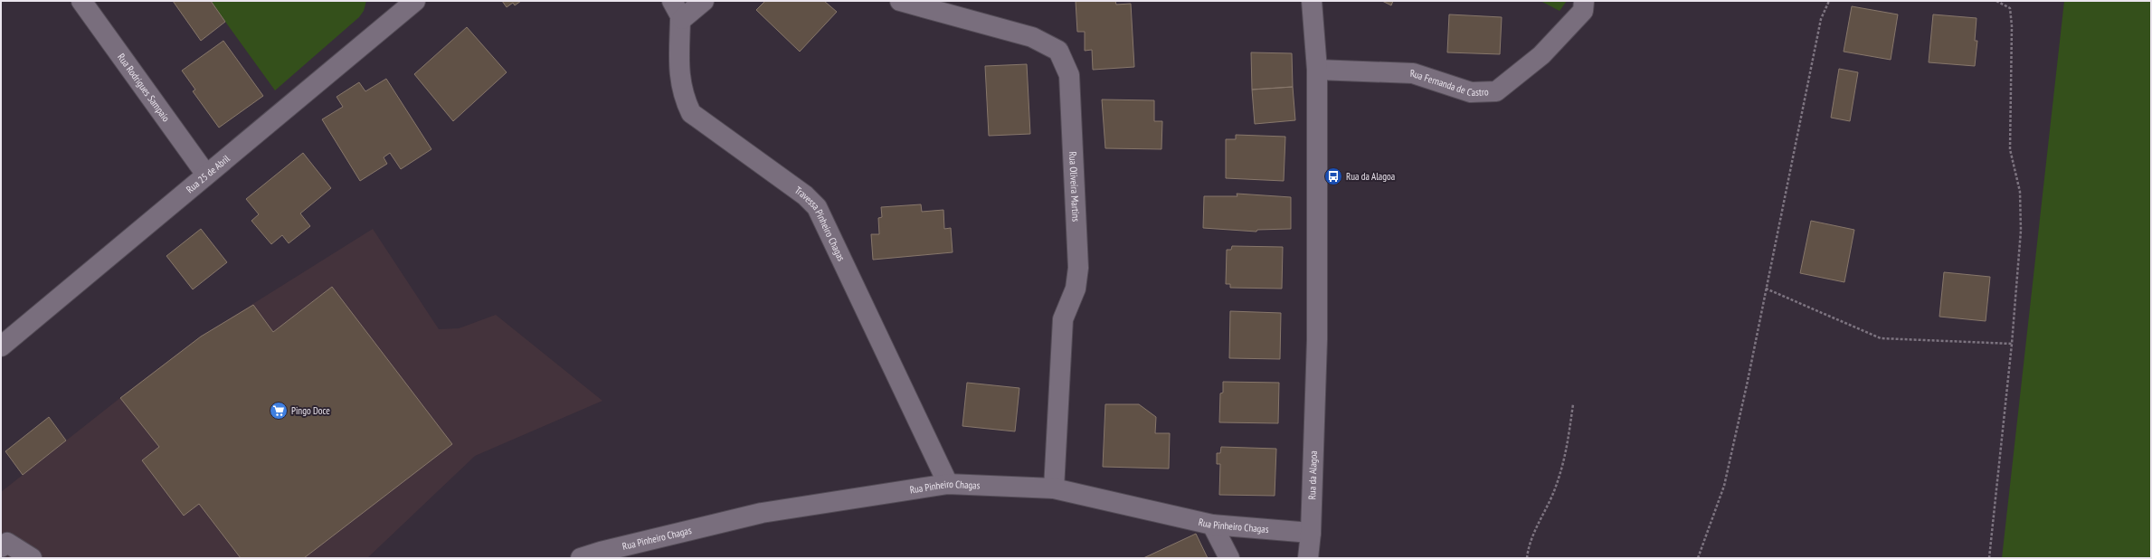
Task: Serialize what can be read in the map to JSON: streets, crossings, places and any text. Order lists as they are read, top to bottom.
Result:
{
  "streets": {
    "street": [
      "Rua Fernanda de Castro",
      "Rua Rodrigues Sampaio",
      "Rua 25 de Abril",
      "Rua Oliveira Martins",
      "Travessa Pinheiro Chagas",
      "Rua da Alagoa",
      "Rua Pinheiro Chagas"
    ]
  },
  "crossings": [
    ["Rua Fernanda de Castro", "Rua da Alagoa"],
    ["Rua Rodrigues Sampaio", "Rua 25 de Abril"],
    ["Rua Oliveira Martins", "Rua Pinheiro Chagas"],
    ["Travessa Pinheiro Chagas", "Rua Pinheiro Chagas"],
    ["Rua da Alagoa", "Rua Pinheiro Chagas"]
  ],
  "places": {
    "bus stop": ["Rua da Alagoa"],
    "supermarket": ["Pingo Doce"]
  }
}
